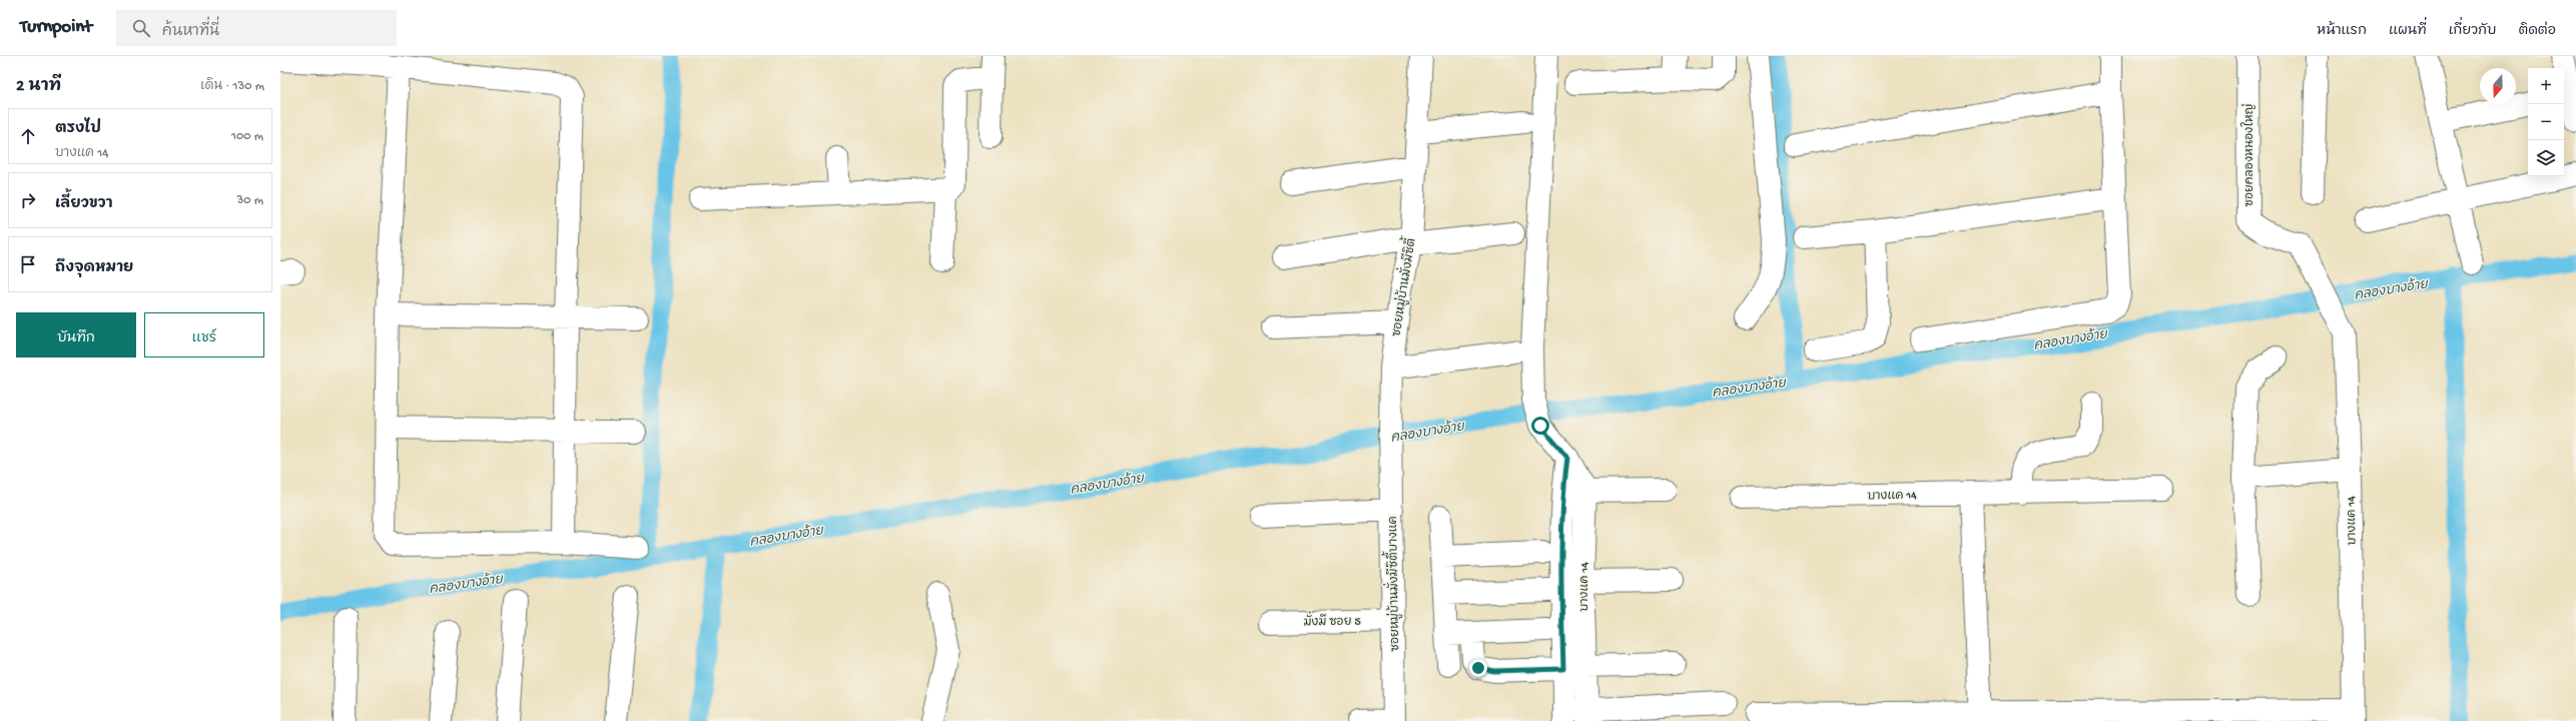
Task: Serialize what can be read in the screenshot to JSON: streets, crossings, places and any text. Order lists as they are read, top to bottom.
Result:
{
  "streets": {
    "street": [
      "ซอยคลองหนองใหญ่",
      "ซอยหมู่บ้านมั่งมีซิตี้",
      "บางแค 14",
      "ซอยหมู่บ้านมั่งมีซิตี้บางแค",
      "มั่งมี ซอย 5"
    ]
  },
  "crossings": [
    ["ซอยคลองหนองใหญ่", "บางแค 14"],
    ["ซอยหมู่บ้านมั่งมีซิตี้", "ซอยหมู่บ้านมั่งมีซิตี้บางแค"],
    ["ซอยหมู่บ้านมั่งมีซิตี้บางแค", "มั่งมี ซอย 5"]
  ],
  "water": ["คลองบางอ้าย"],
  "north": "bottom",
  "page": {
    "header": "Turnpoint",
    "search": "ค้นหาที่นี่",
    "nav": [
      "หน้าแรก",
      "แผนที่",
      "เกี่ยวกับ",
      "ติดต่อ"
    ],
    "heading": ["2 นาที", "เดิน · 130 m"],
    "map_buttons": ["+", "−"],
    "list": [
      ["ตรงไป", "บางแค 14", "100 m"],
      ["เลี้ยวขวา", "30 m"],
      "ถึงจุดหมาย"
    ],
    "buttons": ["บันทึก", "แชร์"]
  }
}
